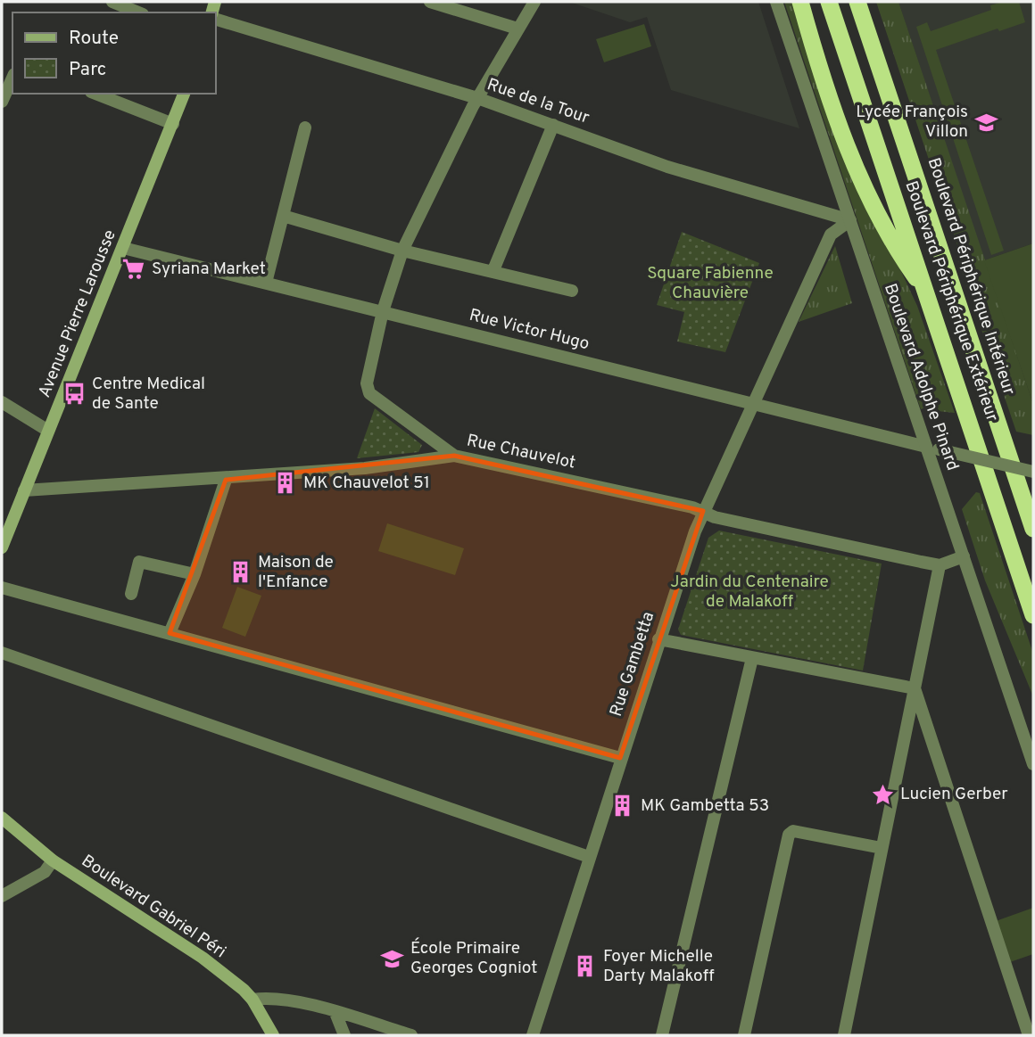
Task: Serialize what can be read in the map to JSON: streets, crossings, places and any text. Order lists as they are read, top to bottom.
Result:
{
  "streets": {
    "highway": ["Boulevard Périphérique Intérieur", "Boulevard Périphérique Extérieur"],
    "main road": ["Avenue Pierre Larousse", "Boulevard Gabriel Péri"],
    "street": [
      "Rue de la Tour",
      "Rue Victor Hugo",
      "Boulevard Adolphe Pinard",
      "Rue Chauvelot",
      "Rue Gambetta"
    ]
  },
  "crossings": [
    ["Rue de la Tour", "Boulevard Adolphe Pinard"],
    ["Rue de la Tour", "Rue Gambetta"],
    ["Avenue Pierre Larousse", "Rue Victor Hugo"],
    ["Avenue Pierre Larousse", "Rue Chauvelot"],
    ["Rue Victor Hugo", "Boulevard Adolphe Pinard"],
    ["Rue Victor Hugo", "Rue Gambetta"],
    ["Boulevard Adolphe Pinard", "Rue Gambetta"],
    ["Rue Chauvelot", "Rue Gambetta"]
  ],
  "parks": ["Square Fabienne Chauvière", "Jardin du Centenaire de Malakoff"],
  "places": {
    "school or university": ["Lycée François Villon", "École Primaire Georges Cogniot"],
    "supermarket": ["Syriana Market"],
    "bus stop": ["Centre Medical de Sante"],
    "building": [
      "MK Chauvelot 51",
      "Maison de l'Enfance",
      "MK Gambetta 53",
      "Foyer Michelle Darty Malakoff"
    ],
    "place": ["Lucien Gerber"]
  },
  "legend": ["Route", "Parc"]
}
